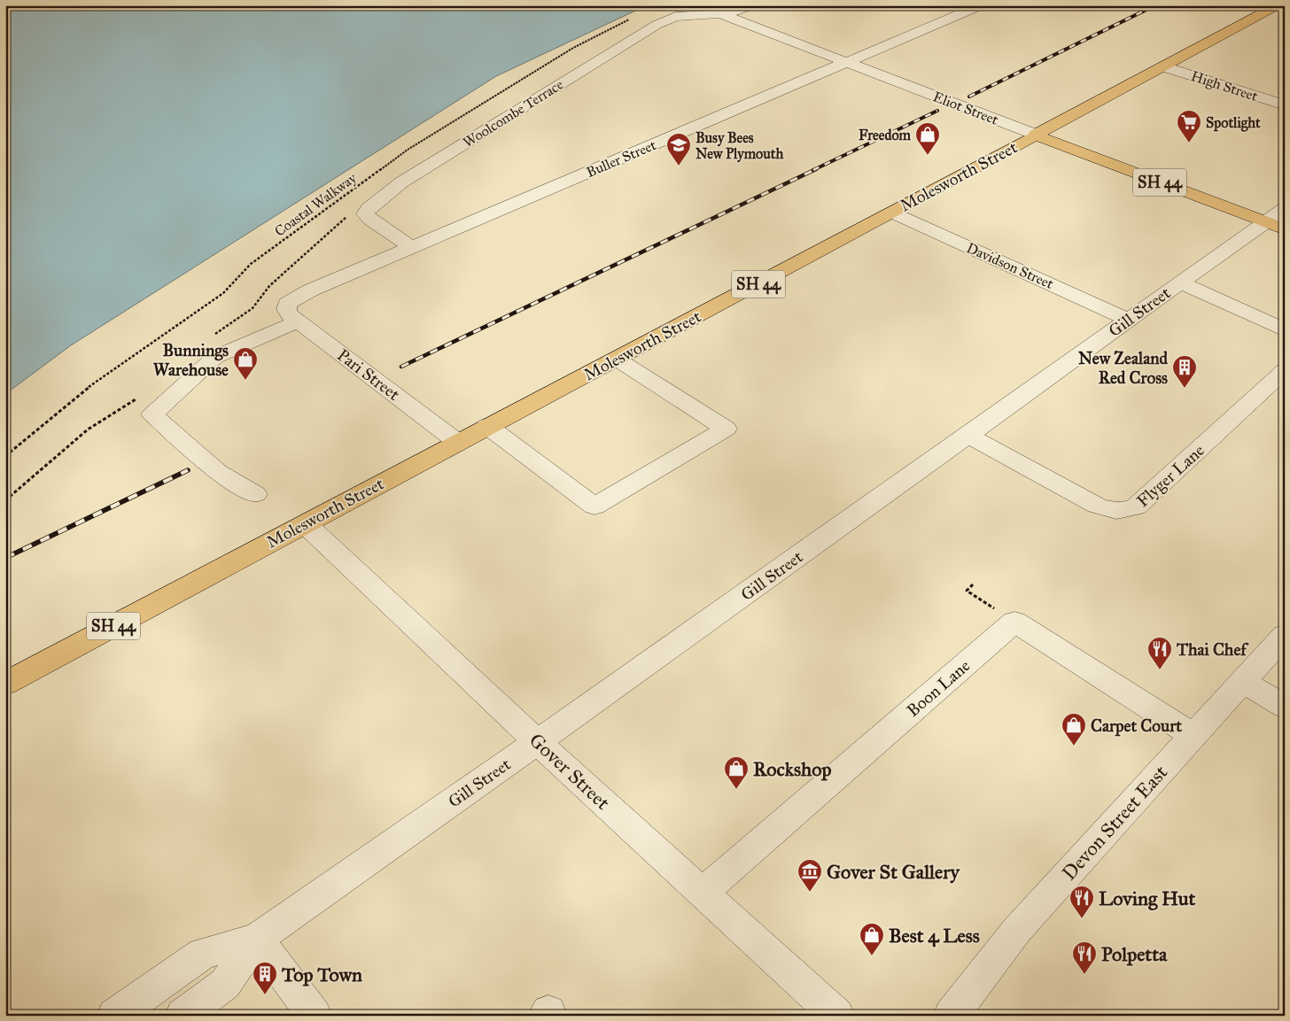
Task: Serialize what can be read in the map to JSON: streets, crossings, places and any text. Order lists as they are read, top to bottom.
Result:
{
  "streets": {
    "main road": ["Eliot Street", "Molesworth Street", "SH 44"],
    "street": [
      "High Street",
      "Woolcombe Terrace",
      "Buller Street",
      "Davidson Street",
      "Gill Street",
      "Pari Street",
      "Flyger Lane",
      "Boon Lane",
      "Gover Street",
      "Devon Street East"
    ],
    "path": ["Coastal Walkway"]
  },
  "crossings": [
    ["High Street", "Molesworth Street"],
    ["Eliot Street", "Woolcombe Terrace"],
    ["Eliot Street", "Buller Street"],
    ["Eliot Street", "Molesworth Street"],
    ["Eliot Street", "Gill Street"],
    ["Woolcombe Terrace", "Buller Street"],
    ["Buller Street", "Pari Street"],
    ["Molesworth Street", "Davidson Street"],
    ["Molesworth Street", "Pari Street"],
    ["Molesworth Street", "Gover Street"],
    ["Davidson Street", "Gill Street"],
    ["Gill Street", "Flyger Lane"],
    ["Gill Street", "Gover Street"],
    ["Boon Lane", "Gover Street"]
  ],
  "places": {
    "supermarket": ["Spotlight"],
    "shop": [
      "Freedom",
      "Bunnings Warehouse",
      "Carpet Court",
      "Rockshop",
      "Best 4 Less"
    ],
    "school or university": ["Busy Bees New Plymouth"],
    "building": ["New Zealand Red Cross", "Top Town"],
    "restaurant": ["Thai Chef", "Loving Hut", "Polpetta"],
    "museum": ["Gover St Gallery"]
  }
}
